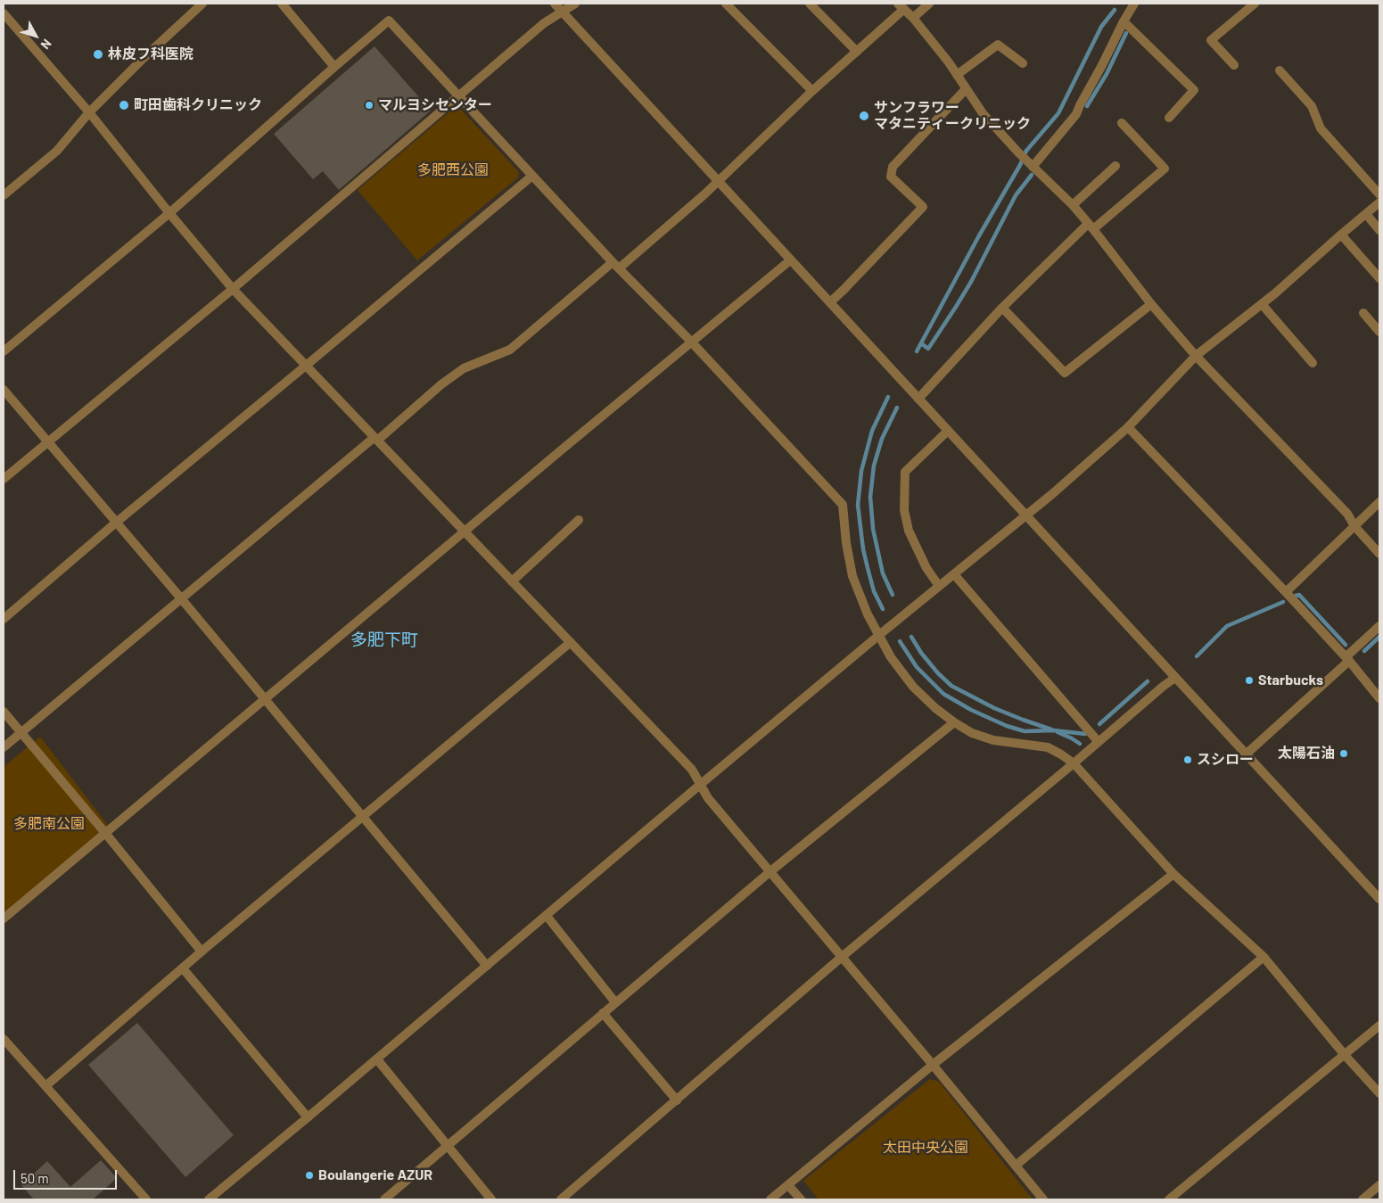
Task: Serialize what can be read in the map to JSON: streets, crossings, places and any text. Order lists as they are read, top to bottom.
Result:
{
  "districts": ["多肥下町"],
  "parks": ["多肥西公園", "多肥南公園", "太田中央公園"],
  "places": [
    "林皮フ科医院",
    "町田歯科クリニック",
    "マルヨシセンター",
    "サンフラワー マタニティークリニック",
    "Starbucks",
    "太陽石油",
    "スシロー",
    "Boulangerie AZUR"
  ],
  "scale_bar": "50 m",
  "north": "bottom right"
}
